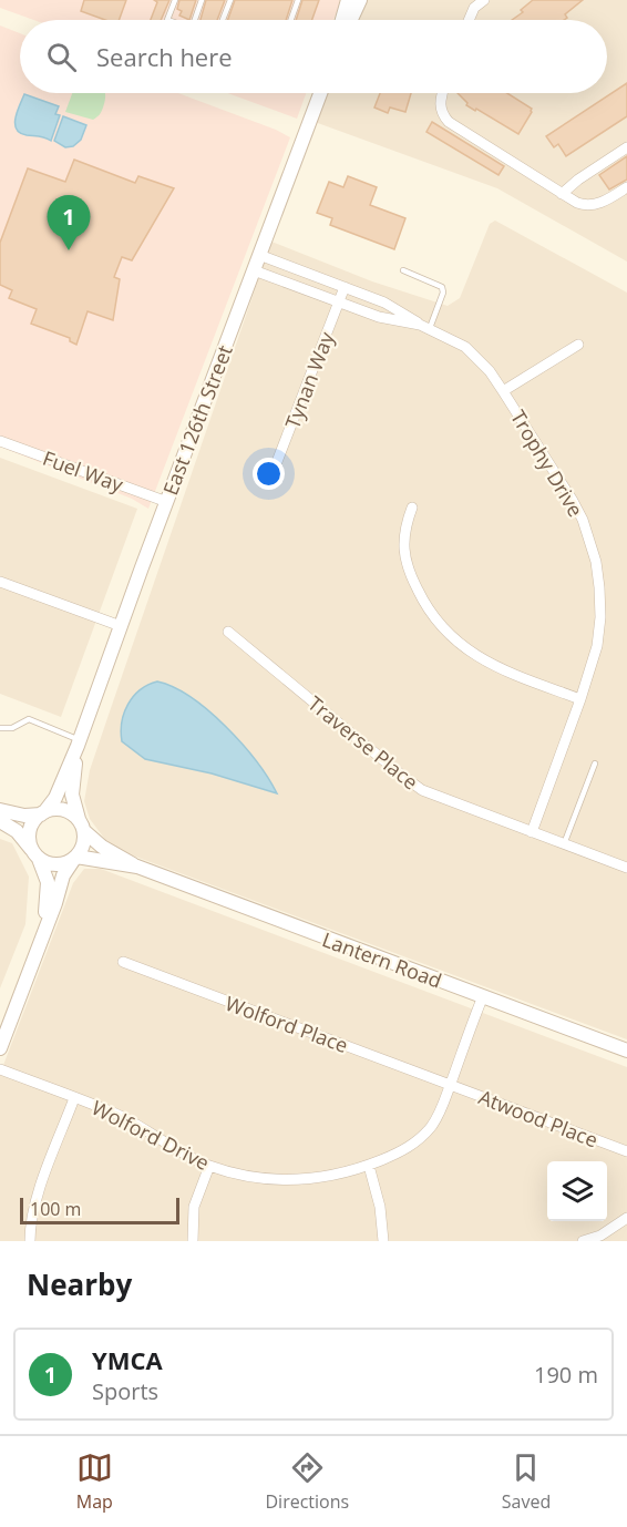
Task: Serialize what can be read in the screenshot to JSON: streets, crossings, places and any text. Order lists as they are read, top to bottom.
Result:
{
  "streets": {
    "main road": ["East 126th Street", "Lantern Road"],
    "street": [
      "Tynan Way",
      "Trophy Drive",
      "Fuel Way",
      "Traverse Place",
      "Wolford Place",
      "Atwood Place",
      "Wolford Drive"
    ]
  },
  "crossings": [
    ["Tynan Way", "Trophy Drive"],
    ["East 126th Street", "Trophy Drive"],
    ["East 126th Street", "Fuel Way"],
    ["East 126th Street", "Lantern Road"],
    ["Trophy Drive", "Traverse Place"],
    ["Lantern Road", "Wolford Drive"],
    ["Wolford Place", "Atwood Place"],
    ["Wolford Place", "Wolford Drive"],
    ["Atwood Place", "Wolford Drive"]
  ],
  "scale_bar": "100 m",
  "page": {
    "search": "Search here",
    "pins": "1",
    "scale": "100 m",
    "heading": "Nearby",
    "list": [
      {
        "mark": "1",
        "name": "YMCA",
        "note": "Sports",
        "value": "190 m"
      }
    ],
    "nav": ["Map", "Directions", "Saved"]
  }
}
